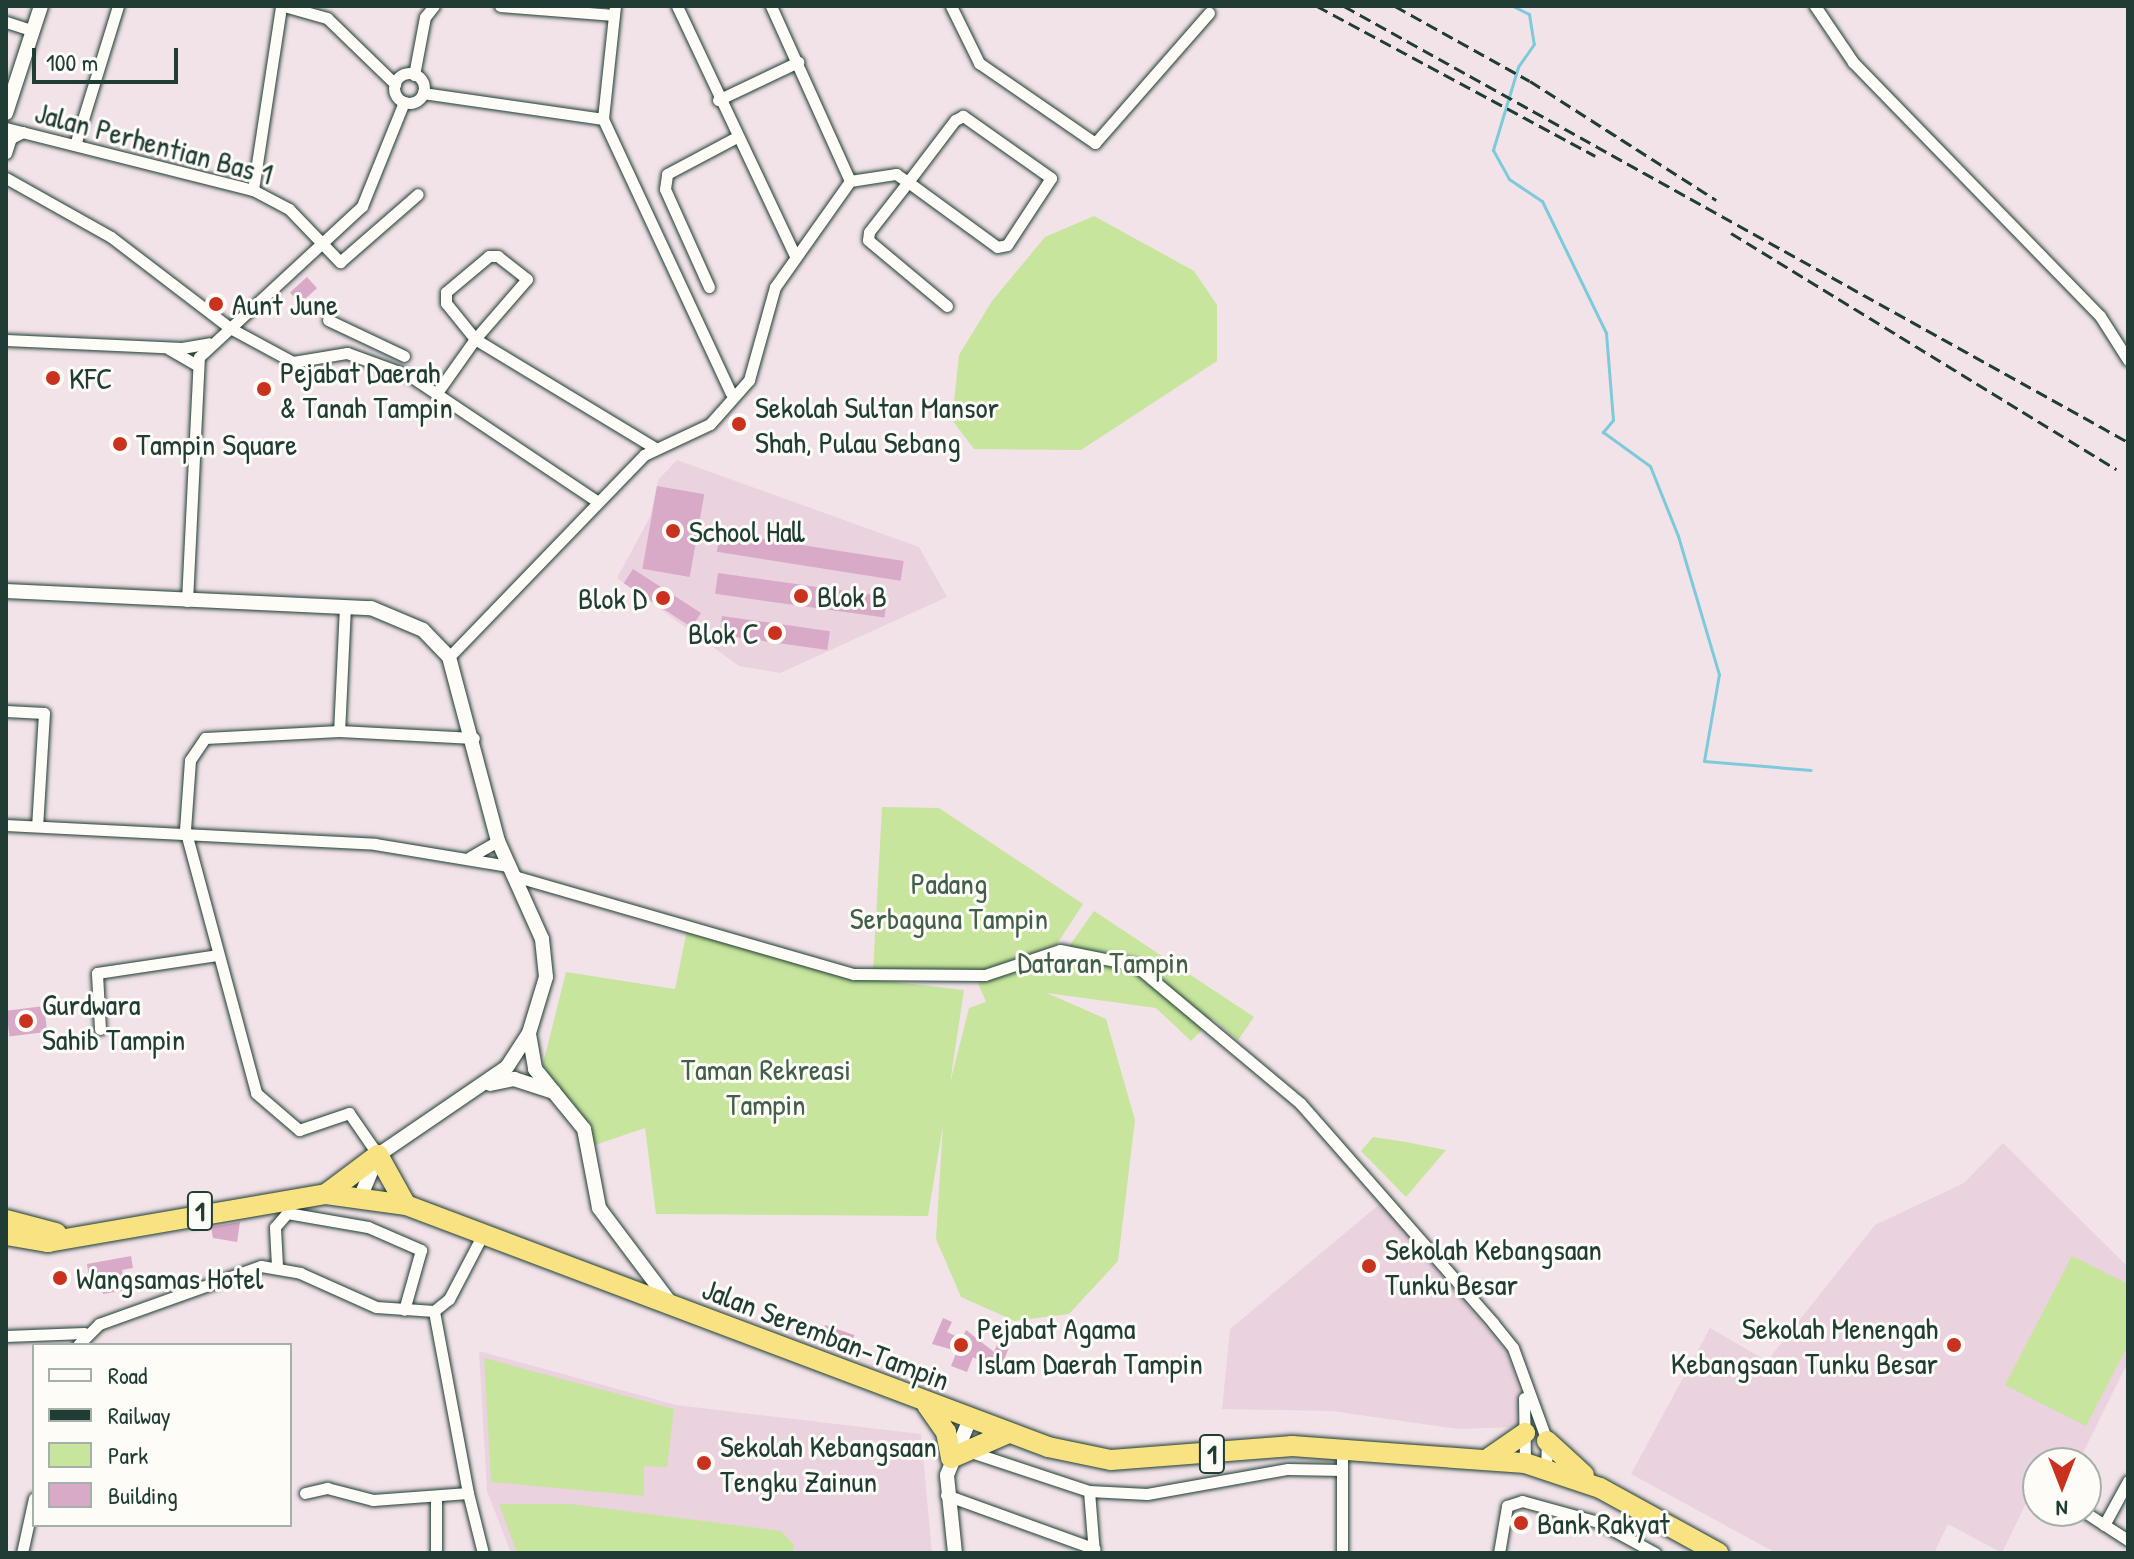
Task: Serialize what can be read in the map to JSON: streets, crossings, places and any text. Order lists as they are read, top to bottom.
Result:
{
  "streets": {
    "highway": ["1", "Jalan Seremban-Tampin"],
    "street": ["Jalan Perhentian Bas 1"]
  },
  "crossings": [
    ["1", "Jalan Seremban-Tampin"]
  ],
  "parks": ["Padang Serbaguna Tampin", "Dataran Tampin", "Taman Rekreasi Tampin"],
  "places": [
    "Aunt June",
    "KFC",
    "Pejabat Daerah & Tanah Tampin",
    "Sekolah Sultan Mansor Shah, Pulau Sebang",
    "Tampin Square",
    "School Hall",
    "Blok B",
    "Blok D",
    "Blok C",
    "Gurdwara Sahib Tampin",
    "Sekolah Kebangsaan Tunku Besar",
    "Wangsamas Hotel",
    "Pejabat Agama Islam Daerah Tampin",
    "Sekolah Menengah Kebangsaan Tunku Besar",
    "Sekolah Kebangsaan Tengku Zainun",
    "Bank Rakyat"
  ],
  "legend": [
    "Road",
    "Railway",
    "Park",
    "Building"
  ],
  "scale_bar": "100 m",
  "north": "bottom"
}
